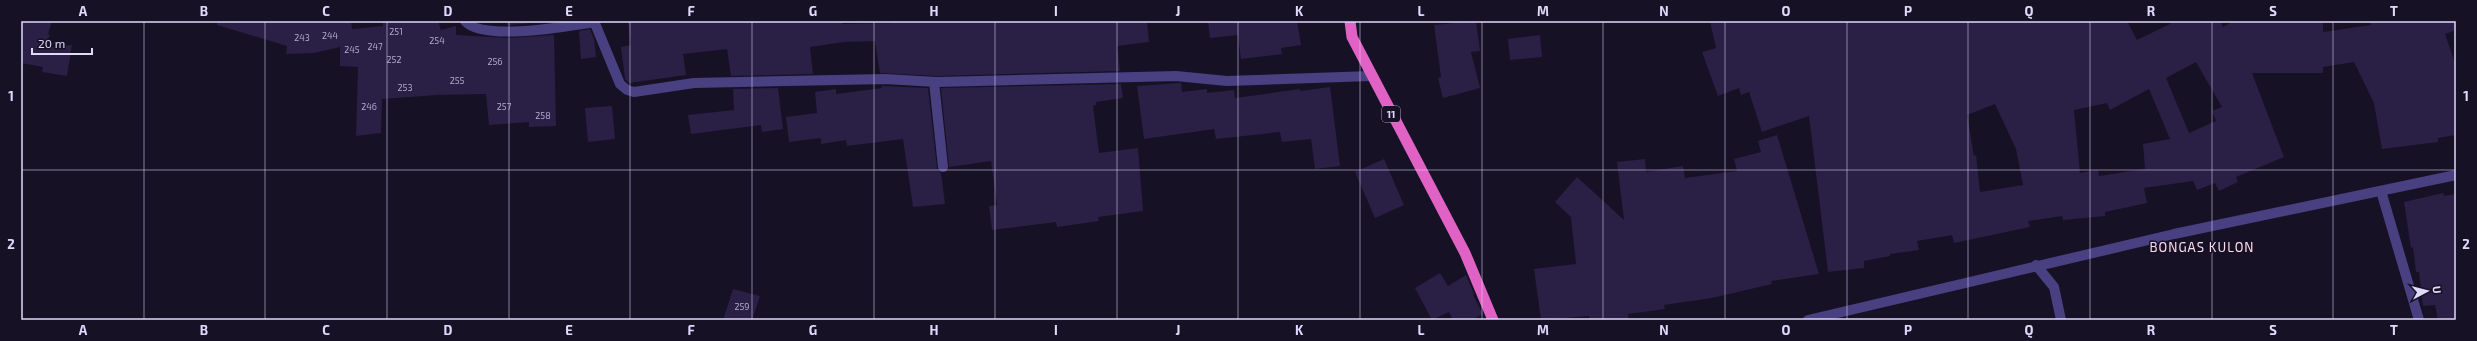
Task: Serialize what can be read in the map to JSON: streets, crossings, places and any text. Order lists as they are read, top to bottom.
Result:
{
  "streets": {
    "highway": ["11"]
  },
  "districts": ["BONGAS KULON"],
  "house_numbers": [
    "251",
    "244",
    "243",
    "254",
    "247",
    "245",
    "252",
    "256",
    "255",
    "253",
    "246",
    "257",
    "258",
    "259"
  ],
  "scale_bar": "20 m",
  "north": "right",
  "grid": {
    "columns": [
      "A",
      "B",
      "C",
      "D",
      "E",
      "F",
      "G",
      "H",
      "I",
      "J",
      "K",
      "L",
      "M",
      "N",
      "O",
      "P",
      "Q",
      "R",
      "S",
      "T"
    ],
    "rows": ["1", "2"]
  }
}
